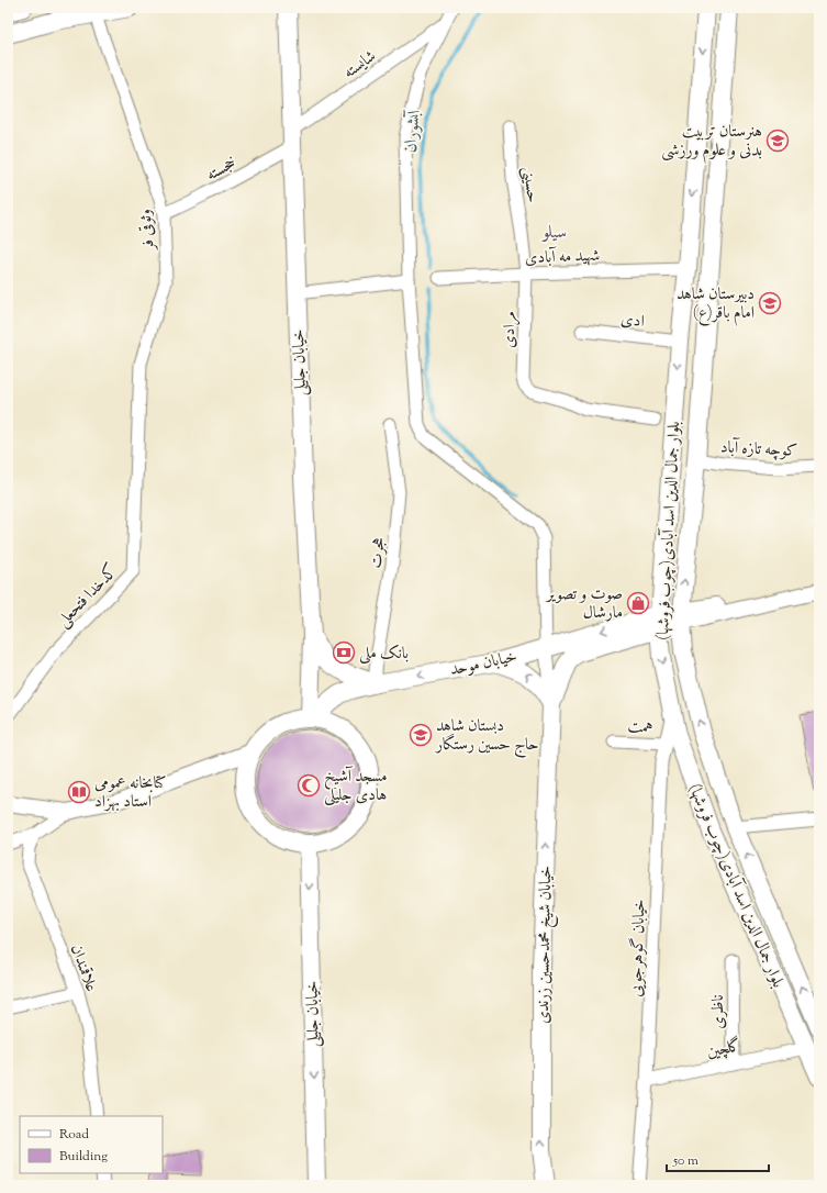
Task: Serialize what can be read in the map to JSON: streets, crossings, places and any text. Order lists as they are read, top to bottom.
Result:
{
  "streets": {
    "main road": [
      "خیابان جلیلی",
      "بلوار جمال الدین اسد آبادی(چوب فروشها)",
      "خیابان موحد",
      "خیابان شیخ محمدحسین زرندی"
    ],
    "street": [
      "شایسته",
      "خجسته",
      "حسینی",
      "وثوقی فر",
      "شهید مه آبادی",
      "ادی",
      "مرادی",
      "کوچه تازه آباد",
      "هجرت",
      "کدخدا فتحعلی",
      "همت",
      "خیابان گوهرجویی",
      "علاقمندان",
      "ناظری",
      "گلچین"
    ]
  },
  "crossings": [
    ["شایسته", "خجسته"],
    ["شایسته", "خیابان جلیلی"],
    ["خجسته", "وثوقی فر"],
    ["خجسته", "خیابان جلیلی"],
    ["حسینی", "شهید مه آبادی"],
    ["حسینی", "مرادی"],
    ["وثوقی فر", "کدخدا فتحعلی"],
    ["شهید مه آبادی", "مرادی"],
    ["شهید مه آبادی", "بلوار جمال الدین اسد آبادی(چوب فروشها)"],
    ["ادی", "بلوار جمال الدین اسد آبادی(چوب فروشها)"],
    ["خیابان جلیلی", "خیابان موحد"],
    ["کوچه تازه آباد", "بلوار جمال الدین اسد آبادی(چوب فروشها)"],
    ["بلوار جمال الدین اسد آبادی(چوب فروشها)", "خیابان موحد"],
    ["بلوار جمال الدین اسد آبادی(چوب فروشها)", "خیابان گوهرجویی"],
    ["بلوار جمال الدین اسد آبادی(چوب فروشها)", "گلچین"],
    ["هجرت", "خیابان موحد"],
    ["همت", "خیابان گوهرجویی"],
    ["خیابان گوهرجویی", "گلچین"],
    ["ناظری", "گلچین"]
  ],
  "one_way": ["خیابان موحد", "خیابان شیخ محمدحسین زرندی"],
  "districts": ["سیلو"],
  "water": ["آبشوران"],
  "places": {
    "school or university": ["هنرستان تربیت بدنی و علوم ورزشی", "دبیرستان شاهد امام باقر(ع)", "دبستان شاهد حاج حسین رستگار"],
    "shop": ["صوت و تصویر مارشال"],
    "bank": ["بانک ملی"],
    "mosque": ["مسجد آشیخ هادی جلیلی"],
    "library": ["کتابخانه عمومی استاد بهزاد"]
  },
  "legend": ["Road", "Building"],
  "scale_bar": "50 m"
}
